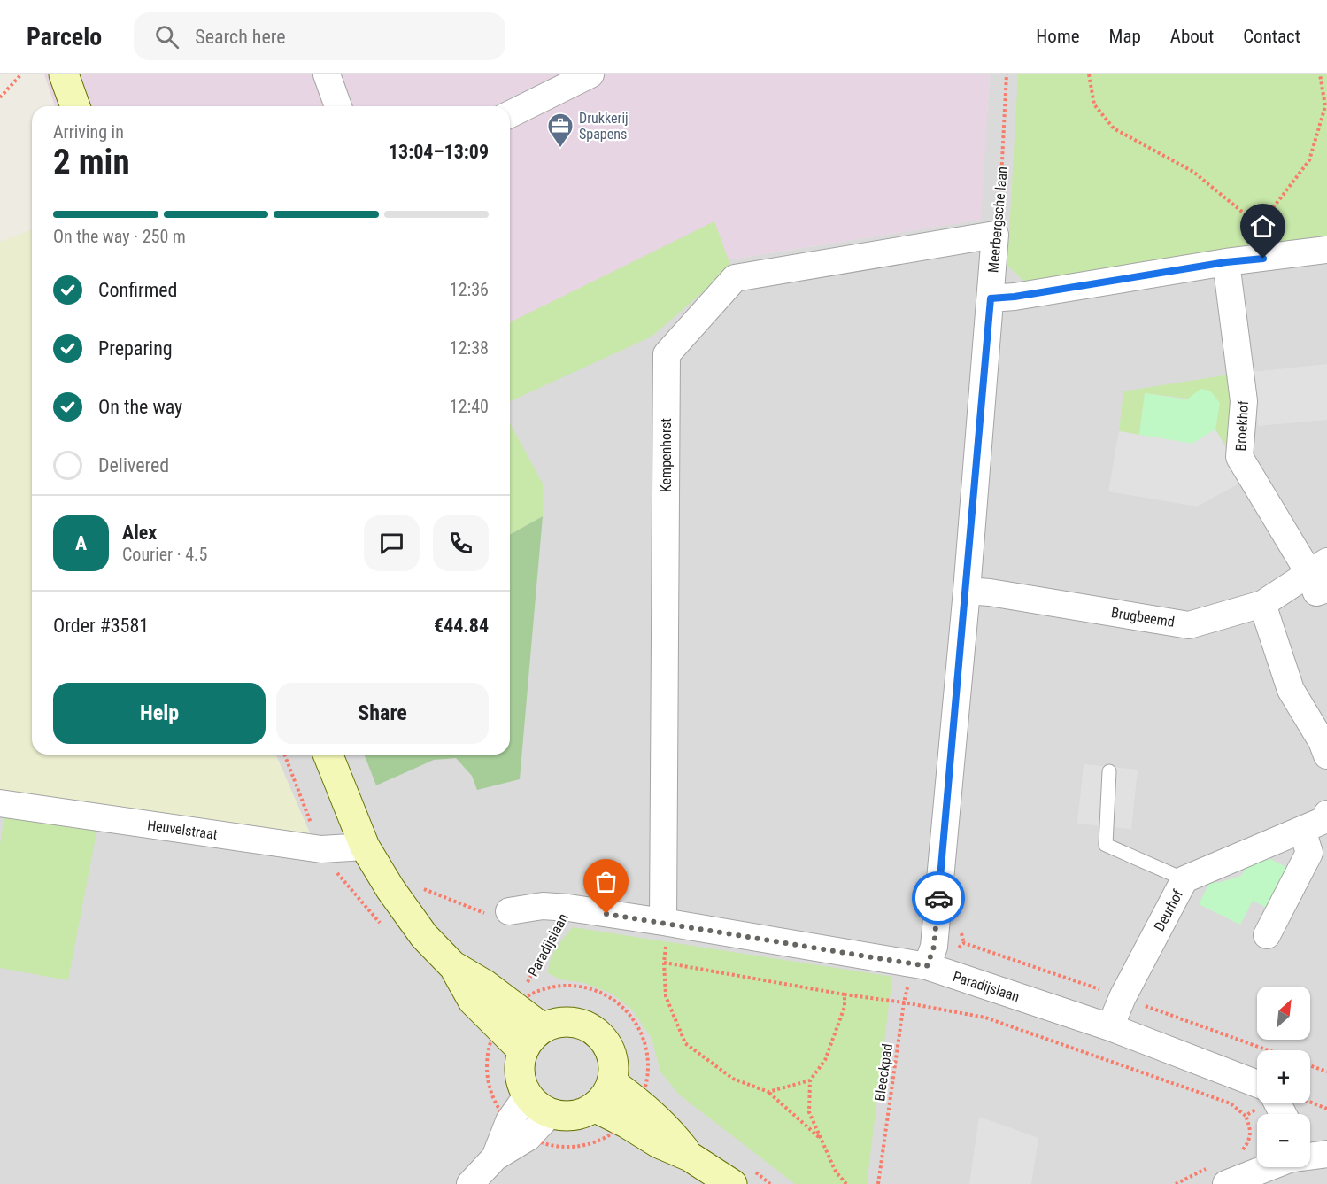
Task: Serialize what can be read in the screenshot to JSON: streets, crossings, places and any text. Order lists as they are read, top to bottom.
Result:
{
  "streets": {
    "street": [
      "Meerbergsche laan",
      "Broekhof",
      "Kempenhorst",
      "Brugbeemd",
      "Heuvelstraat",
      "Deurhof",
      "Paradijslaan"
    ],
    "path": ["Bleeckpad"]
  },
  "crossings": [
    ["Meerbergsche laan", "Kempenhorst"],
    ["Meerbergsche laan", "Brugbeemd"],
    ["Meerbergsche laan", "Paradijslaan"],
    ["Meerbergsche laan", "Bleeckpad"],
    ["Broekhof", "Brugbeemd"],
    ["Kempenhorst", "Paradijslaan"],
    ["Deurhof", "Paradijslaan"],
    ["Paradijslaan", "Bleeckpad"]
  ],
  "places": {
    "office": ["Drukkerij Spapens"]
  },
  "north": "top right",
  "page": {
    "header": "Parcelo",
    "search": "Search here",
    "nav": [
      "Home",
      "Map",
      "About",
      "Contact"
    ],
    "heading": ["2 min", "Arriving in", "13:04–13:09"],
    "panel": [
      "Alex",
      "Courier · 4.5",
      "Order #3581",
      "€44.84"
    ],
    "bar": "On the way · 250 m",
    "list": [
      ["Confirmed", "12:36"],
      ["Preparing", "12:38"],
      ["On the way", "12:40"],
      "Delivered"
    ],
    "round": "A",
    "buttons": ["Help", "Share"],
    "map_buttons": ["+", "−"]
  }
}
